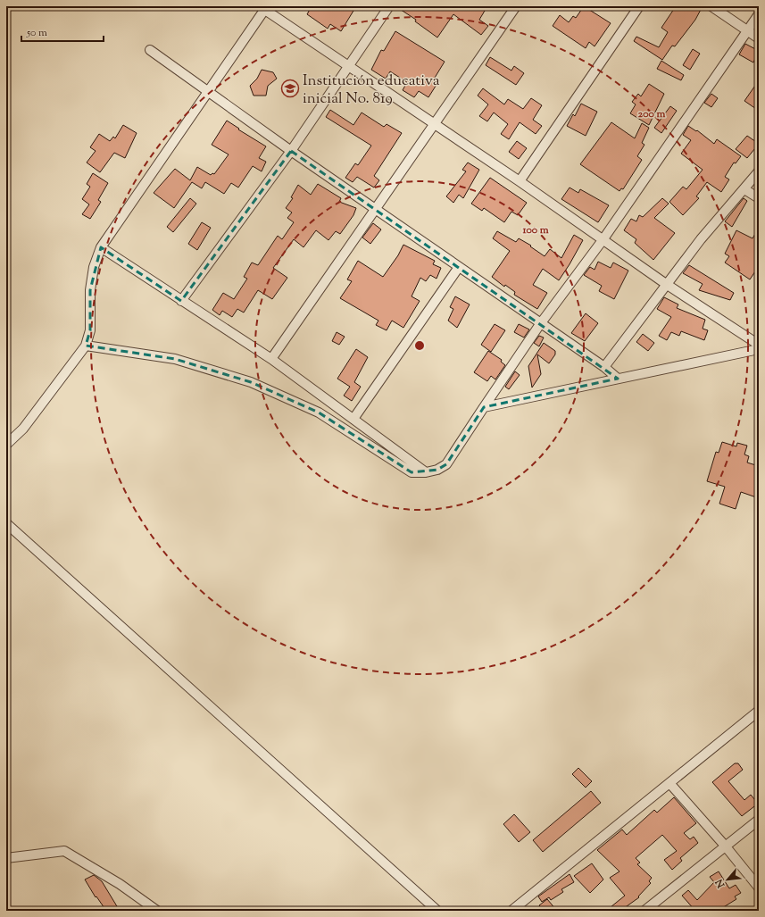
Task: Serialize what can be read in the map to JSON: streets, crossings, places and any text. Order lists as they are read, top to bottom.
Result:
{
  "places": {
    "school or university": ["Institución educativa inicial No. 819"]
  },
  "scale_bar": "50 m",
  "north": "bottom left",
  "rings": ["200 m", "100 m"]
}
